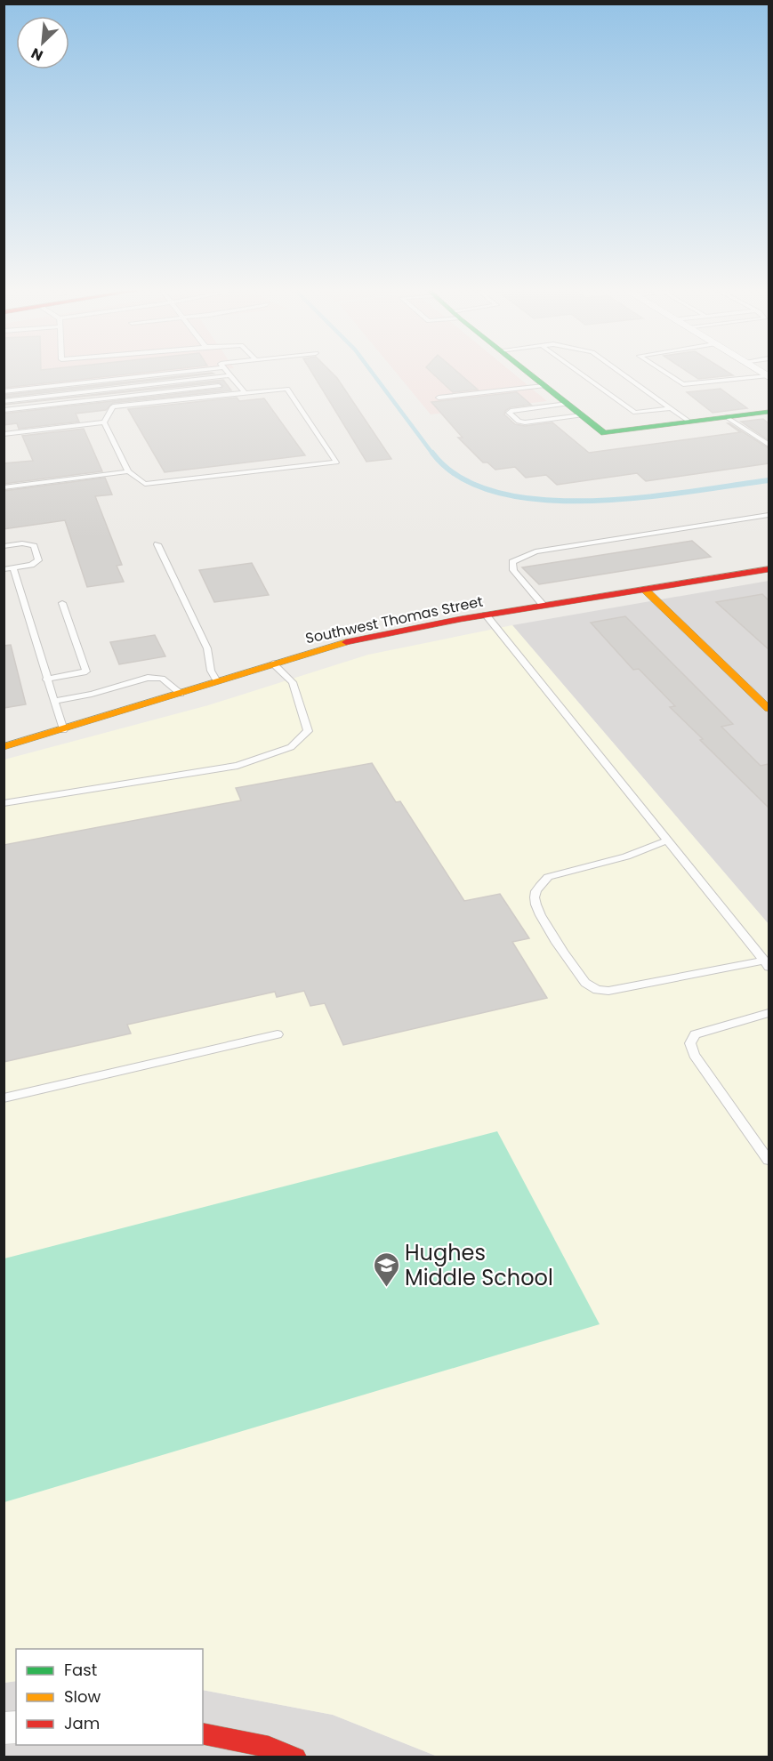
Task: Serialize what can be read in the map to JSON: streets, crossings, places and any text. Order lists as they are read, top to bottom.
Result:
{
  "streets": {
    "street": ["Southwest Thomas Street"]
  },
  "places": {
    "school or university": ["Hughes Middle School"]
  },
  "legend": ["Fast", "Slow", "Jam"],
  "north": "bottom left"
}
